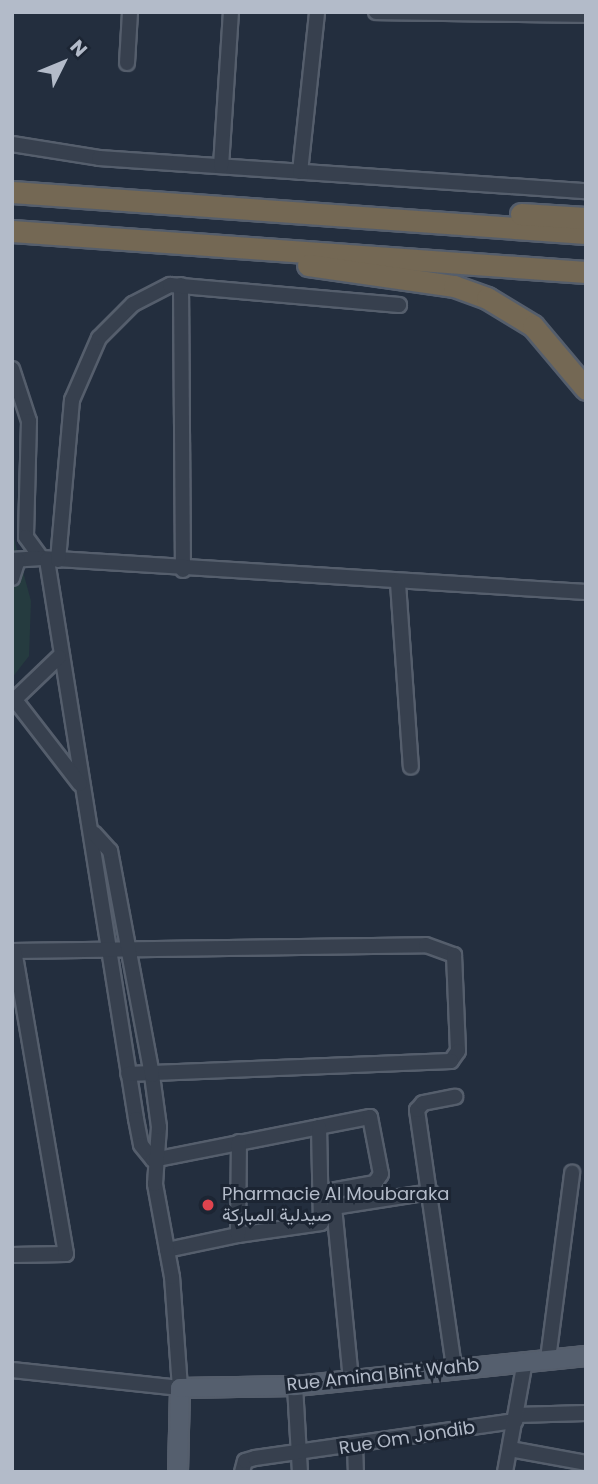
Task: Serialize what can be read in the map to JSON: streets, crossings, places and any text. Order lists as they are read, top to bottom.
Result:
{
  "streets": {
    "main road": ["Rue Amina Bint Wahb"],
    "street": ["Rue Om Jondib"]
  },
  "places": ["Pharmacie Al Moubaraka صيدلية المباركة"],
  "north": "top right"
}
